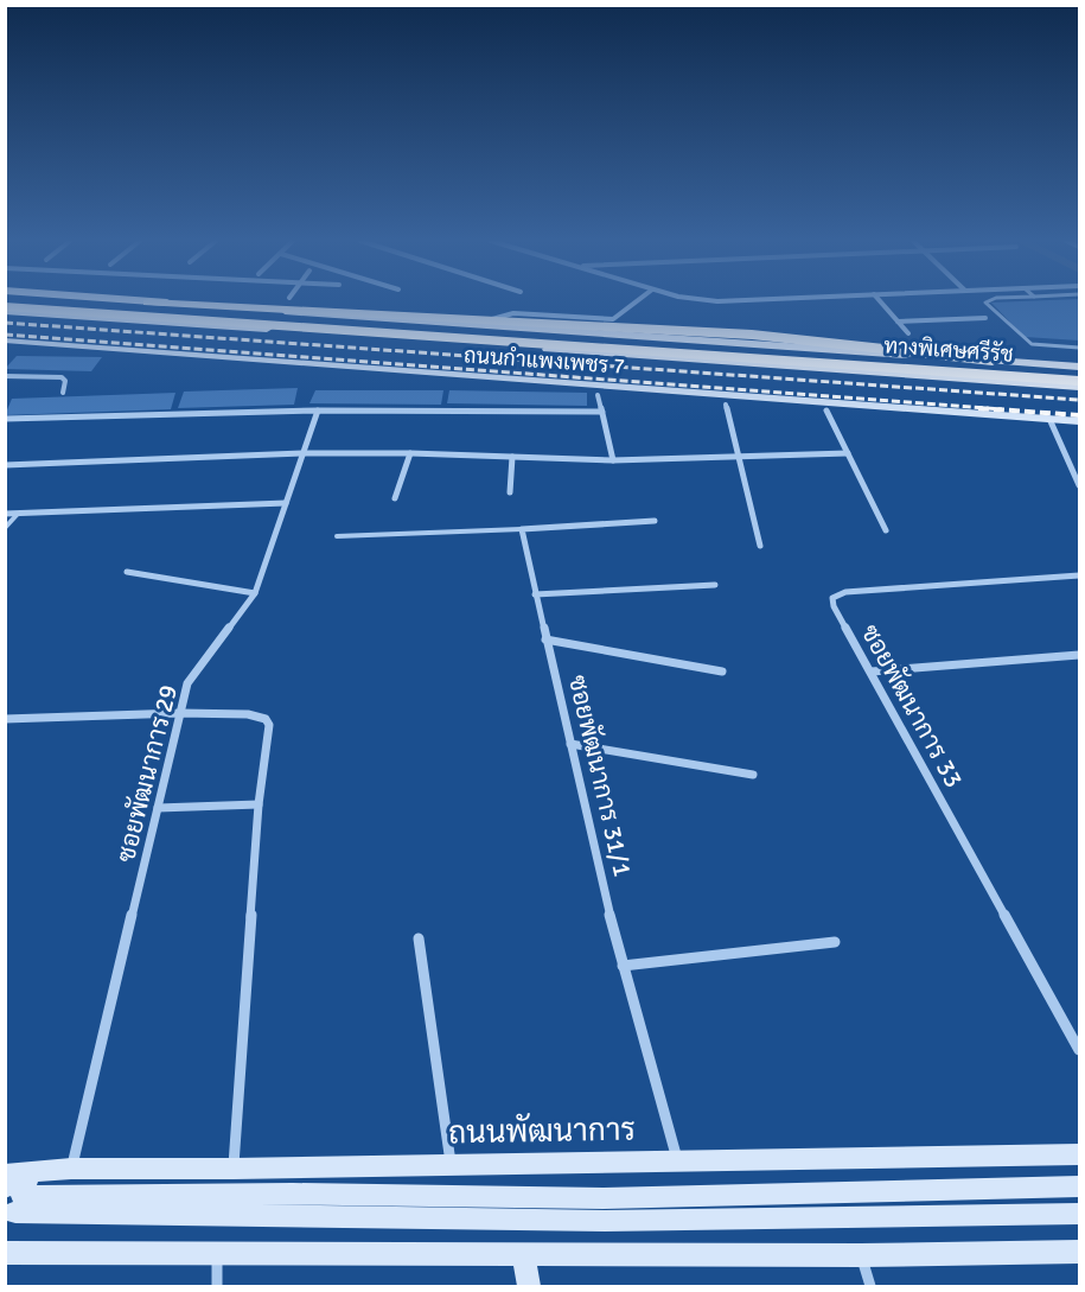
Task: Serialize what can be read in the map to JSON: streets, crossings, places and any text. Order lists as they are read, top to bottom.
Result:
{
  "streets": {
    "highway": ["ทางพิเศษศรีรัช"],
    "main road": ["ถนนกำแพงเพชร 7", "ถนนพัฒนาการ"],
    "street": ["ซอยพัฒนาการ 33", "ซอยพัฒนาการ 29", "ซอยพัฒนาการ 31/1"]
  },
  "crossings": [
    ["ซอยพัฒนาการ 29", "ถนนพัฒนาการ"],
    ["ซอยพัฒนาการ 31/1", "ถนนพัฒนาการ"]
  ]
}
